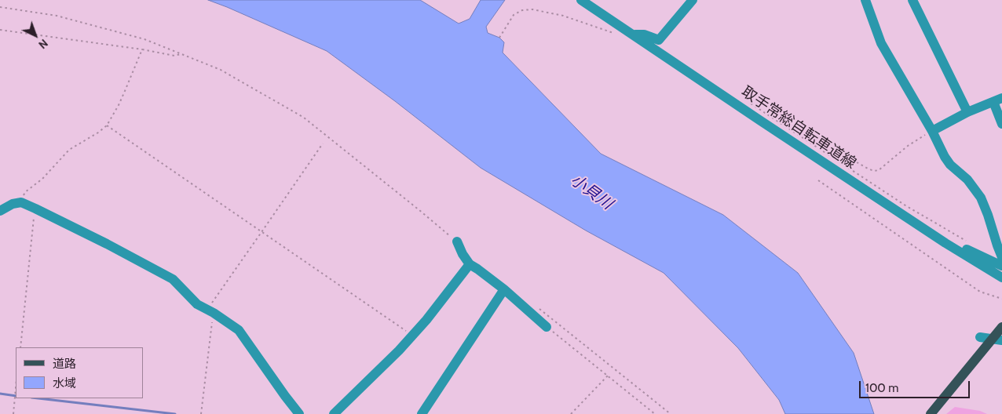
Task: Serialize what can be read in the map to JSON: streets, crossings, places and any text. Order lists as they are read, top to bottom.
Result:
{
  "streets": {
    "street": ["取手常総自転車道線"]
  },
  "water": ["小貝川"],
  "legend": ["道路", "水域"],
  "scale_bar": "100 m",
  "north": "bottom right"
}
